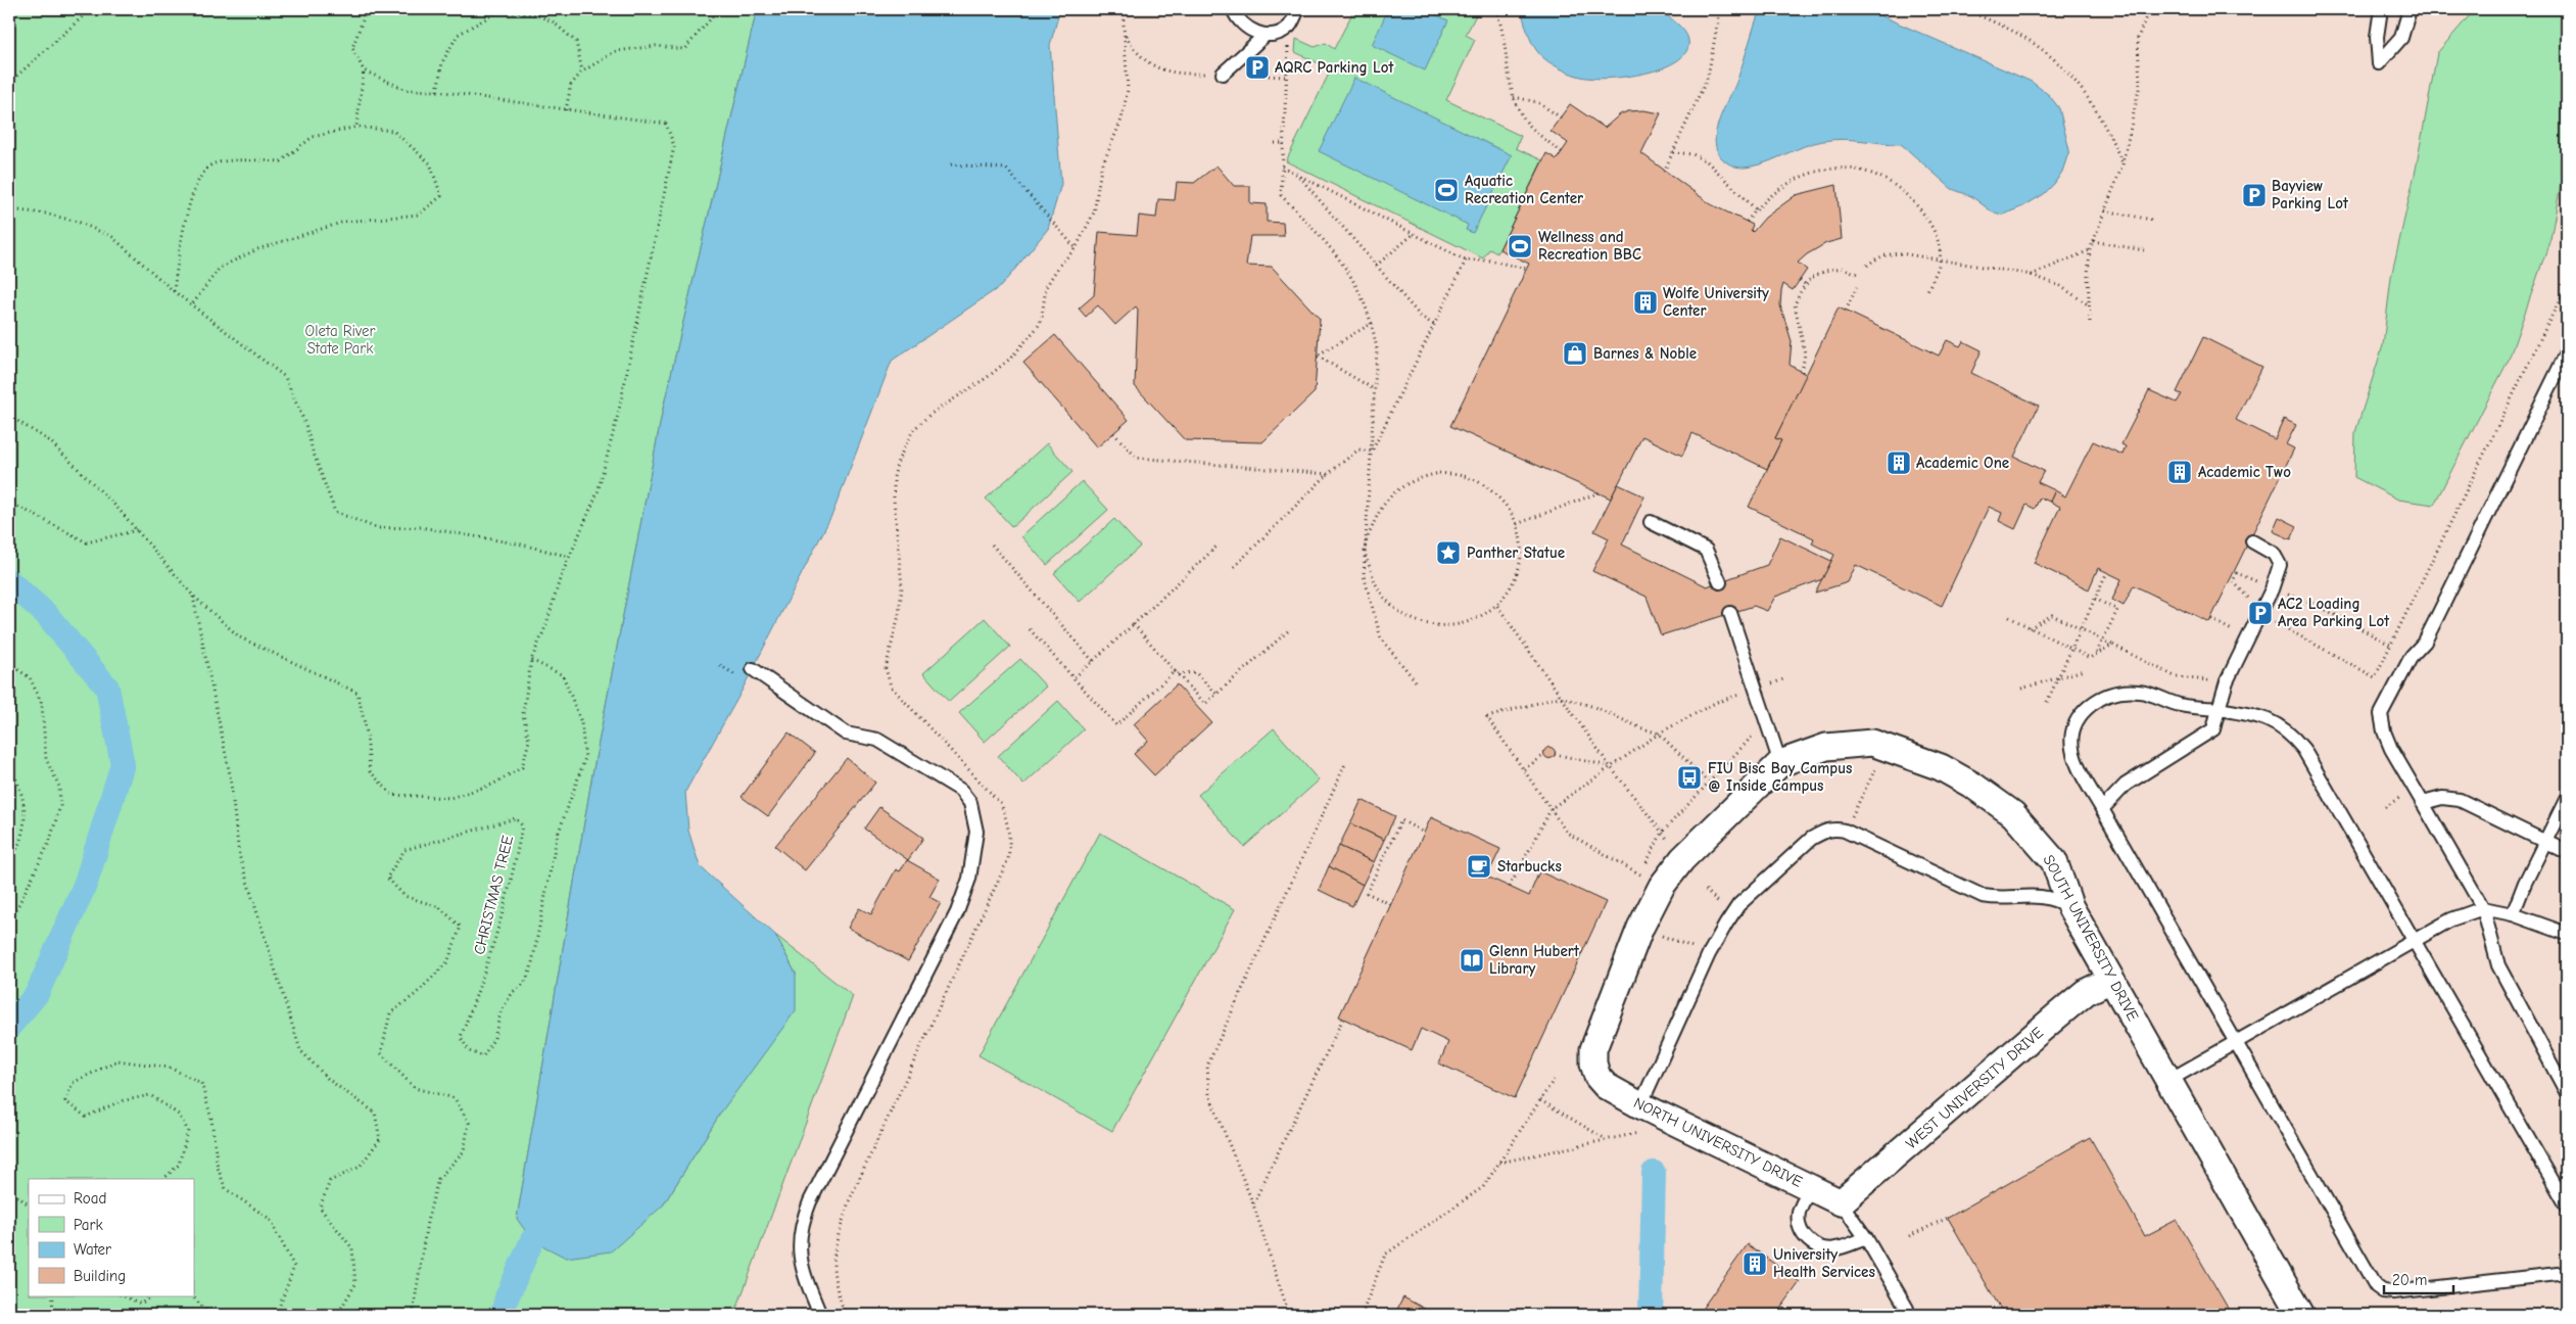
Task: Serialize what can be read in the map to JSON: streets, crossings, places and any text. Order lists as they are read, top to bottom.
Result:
{
  "streets": {
    "street": ["SOUTH UNIVERSITY DRIVE", "WEST UNIVERSITY DRIVE", "NORTH UNIVERSITY DRIVE"],
    "path": ["CHRISTMAS TREE"]
  },
  "crossings": [
    ["SOUTH UNIVERSITY DRIVE", "WEST UNIVERSITY DRIVE"],
    ["SOUTH UNIVERSITY DRIVE", "NORTH UNIVERSITY DRIVE"],
    ["WEST UNIVERSITY DRIVE", "NORTH UNIVERSITY DRIVE"]
  ],
  "parks": ["Oleta River State Park"],
  "places": {
    "parking": ["AQRC Parking Lot", "Bayview Parking Lot", "AC2 Loading Area Parking Lot"],
    "sports": ["Aquatic Recreation Center", "Wellness and Recreation BBC"],
    "building": [
      "Wolfe University Center",
      "Academic One",
      "Academic Two",
      "University Health Services"
    ],
    "shop": ["Barnes & Noble"],
    "place": ["Panther Statue"],
    "bus stop": ["FIU Bisc Bay Campus @ Inside Campus"],
    "cafe": ["Starbucks"],
    "library": ["Glenn Hubert Library"]
  },
  "legend": [
    "Road",
    "Park",
    "Water",
    "Building"
  ],
  "scale_bar": "20 m"
}
